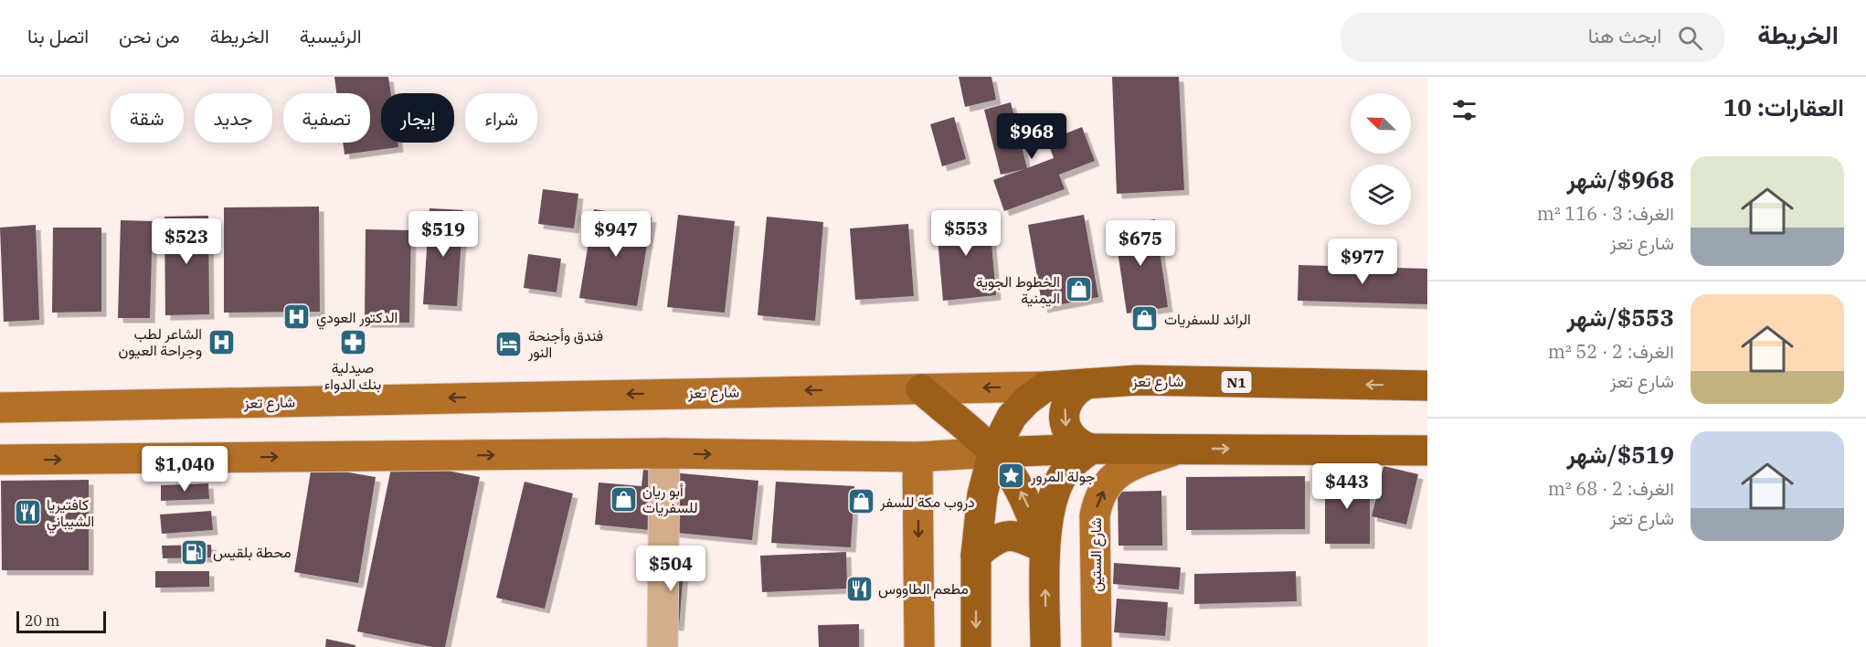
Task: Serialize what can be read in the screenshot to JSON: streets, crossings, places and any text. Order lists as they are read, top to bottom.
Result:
{
  "streets": {
    "highway": ["شارع تعز", "N1"],
    "main road": ["شارع الستين"]
  },
  "one_way": ["شارع تعز"],
  "places": {
    "shop": [
      "الخطوط الجوية اليمنية",
      "الرائد للسفريات",
      "أبو ريان للسفريات",
      "دروب مكة للسفر"
    ],
    "hospital": ["الدكتور العودي", "الشاعر لطب وجراحة العيون"],
    "pharmacy": ["صيدلية بنك الدواء"],
    "hotel": ["فندق وأجنحة النور"],
    "place": ["جولة المرور"],
    "restaurant": ["كافتيريا الشيباني", "مطعم الطاووس"],
    "fuel station": ["محطة بلقيس"]
  },
  "scale_bar": "20 m",
  "north": "top left",
  "page": {
    "header": "الخريطة",
    "search": "ابحث هنا",
    "nav": [
      "الرئيسية",
      "الخريطة",
      "من نحن",
      "اتصل بنا"
    ],
    "heading": "العقارات: 10",
    "chip": [
      "شراء",
      "إيجار",
      "تصفية",
      "جديد",
      "شقة"
    ],
    "price": [
      "$968",
      "$553",
      "$519",
      "$947",
      "$523",
      "$675",
      "$977",
      "$1,040",
      "$443",
      "$504"
    ],
    "list": [
      {
        "name": "$968/شهر",
        "note": "الغرف: 3 · 116 m² · شارع تعز"
      },
      {
        "name": "$553/شهر",
        "note": "الغرف: 2 · 52 m² · شارع تعز"
      },
      {
        "name": "$519/شهر",
        "note": "الغرف: 2 · 68 m² · شارع تعز"
      }
    ],
    "scale": "20 m"
  }
}
